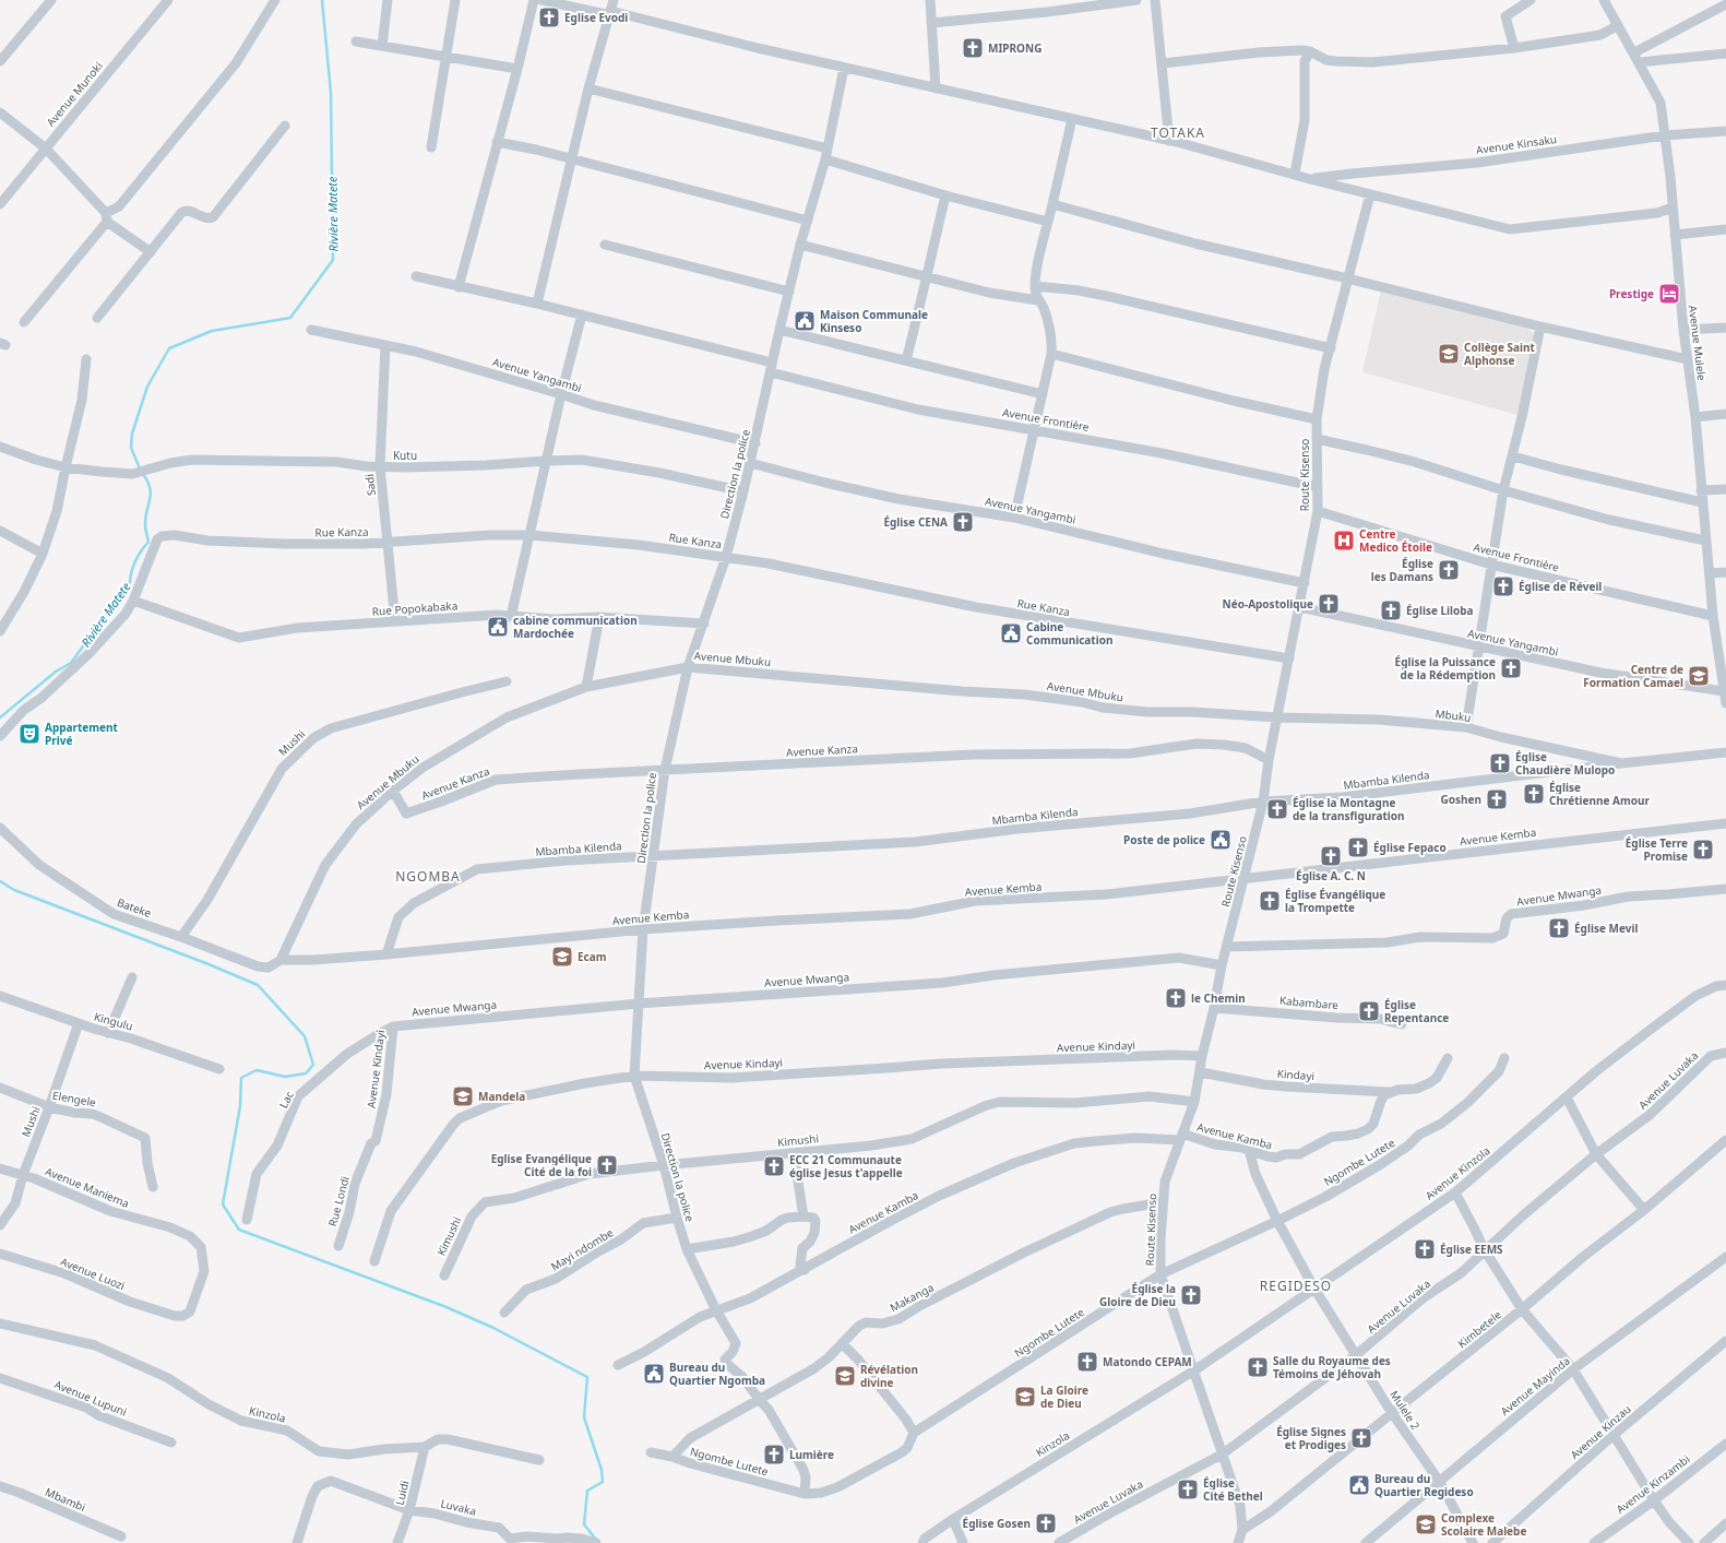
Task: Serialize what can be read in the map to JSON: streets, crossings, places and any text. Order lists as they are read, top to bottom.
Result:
{
  "streets": {
    "street": [
      "Avenue Munoki",
      "Avenue Kinsaku",
      "Avenue Mulele",
      "Avenue Yangambi",
      "Avenue Frontière",
      "Kutu",
      "Direction la police",
      "Route Kisenso",
      "Sadi",
      "Rue Kanza",
      "Rue Popokabaka",
      "Avenue Mbuku",
      "Mbuku",
      "Mushi",
      "Avenue Kanza",
      "Mbamba Kilenda",
      "Avenue Kemba",
      "Avenue Mwanga",
      "Bateke",
      "Kabambare",
      "Kingulu",
      "Avenue Kindayi",
      "Kindayi",
      "Avenue Luvaka",
      "Elengele",
      "Lac",
      "Avenue Kamba",
      "Kimushi",
      "Ngombe Lutete",
      "Avenue Kinzola",
      "Avenue Maniema",
      "Rue Londi",
      "Mayi ndombe",
      "Avenue Luozi",
      "Makanga",
      "Kimbetele",
      "Avenue Mayinda",
      "Avenue Lupuni",
      "Mulele 2",
      "Kinzola",
      "Avenue Kinzau",
      "Avenue Kinzambi",
      "Luidi",
      "Mbambi",
      "Luvaka"
    ]
  },
  "crossings": [
    ["Avenue Kinsaku", "Avenue Mulele"],
    ["Avenue Mulele", "Avenue Yangambi"],
    ["Avenue Mulele", "Avenue Frontière"],
    ["Avenue Yangambi", "Direction la police"],
    ["Avenue Yangambi", "Route Kisenso"],
    ["Avenue Yangambi", "Sadi"],
    ["Avenue Frontière", "Direction la police"],
    ["Avenue Frontière", "Route Kisenso"],
    ["Kutu", "Direction la police"],
    ["Kutu", "Sadi"],
    ["Direction la police", "Rue Kanza"],
    ["Direction la police", "Rue Popokabaka"],
    ["Direction la police", "Avenue Mbuku"],
    ["Direction la police", "Avenue Kanza"],
    ["Direction la police", "Mbamba Kilenda"],
    ["Direction la police", "Avenue Kemba"],
    ["Direction la police", "Avenue Mwanga"],
    ["Direction la police", "Avenue Kindayi"],
    ["Direction la police", "Avenue Kamba"],
    ["Direction la police", "Kimushi"],
    ["Direction la police", "Ngombe Lutete"],
    ["Direction la police", "Mayi ndombe"],
    ["Direction la police", "Makanga"],
    ["Route Kisenso", "Rue Kanza"],
    ["Route Kisenso", "Avenue Mbuku"],
    ["Route Kisenso", "Mbuku"],
    ["Route Kisenso", "Avenue Kanza"],
    ["Route Kisenso", "Mbamba Kilenda"],
    ["Route Kisenso", "Avenue Kemba"],
    ["Route Kisenso", "Avenue Mwanga"],
    ["Route Kisenso", "Kabambare"],
    ["Route Kisenso", "Avenue Kindayi"],
    ["Route Kisenso", "Kindayi"],
    ["Route Kisenso", "Avenue Luvaka"],
    ["Route Kisenso", "Avenue Kamba"],
    ["Route Kisenso", "Kimushi"],
    ["Route Kisenso", "Ngombe Lutete"],
    ["Route Kisenso", "Avenue Kinzola"],
    ["Route Kisenso", "Makanga"],
    ["Route Kisenso", "Kimbetele"],
    ["Route Kisenso", "Kinzola"],
    ["Sadi", "Rue Kanza"],
    ["Sadi", "Rue Popokabaka"],
    ["Rue Kanza", "Rue Popokabaka"],
    ["Avenue Mbuku", "Mbuku"],
    ["Avenue Mbuku", "Avenue Kanza"],
    ["Avenue Mbuku", "Avenue Kemba"],
    ["Avenue Mbuku", "Bateke"],
    ["Mbuku", "Mbamba Kilenda"],
    ["Mushi", "Bateke"],
    ["Mushi", "Kingulu"],
    ["Mushi", "Elengele"],
    ["Mushi", "Avenue Maniema"],
    ["Mbamba Kilenda", "Avenue Kemba"],
    ["Avenue Kemba", "Bateke"],
    ["Avenue Mwanga", "Avenue Kindayi"],
    ["Avenue Mwanga", "Lac"],
    ["Avenue Kindayi", "Lac"],
    ["Avenue Kindayi", "Rue Londi"],
    ["Kindayi", "Avenue Kamba"],
    ["Avenue Luvaka", "Mulele 2"],
    ["Avenue Kamba", "Mulele 2"],
    ["Ngombe Lutete", "Makanga"],
    ["Ngombe Lutete", "Mulele 2"],
    ["Avenue Kinzola", "Mulele 2"],
    ["Avenue Kinzola", "Kinzola"],
    ["Avenue Maniema", "Avenue Luozi"],
    ["Kimbetele", "Mulele 2"],
    ["Avenue Mayinda", "Mulele 2"],
    ["Kinzola", "Luidi"],
    ["Luidi", "Luvaka"]
  ],
  "districts": ["TOTAKA", "NGOMBA", "REGIDESO"],
  "water": ["Rivière Matete"],
  "places": {
    "church": [
      "Eglise Evodi",
      "MIPRONG",
      "Église CENA",
      "Église les Damans",
      "Église de Réveil",
      "Néo-Apostolique",
      "Église Liloba",
      "Église la Puissance de la Rédemption",
      "Église Chaudière Mulopo",
      "Église Chrétienne Amour",
      "Goshen",
      "Église la Montagne de la transfiguration",
      "Église Fepaco",
      "Église Terre Promise",
      "Église A. C. N",
      "Église Évangélique la Trompette",
      "Église Mevil",
      "le Chemin",
      "Église Repentance",
      "Eglise Evangélique Cité de la foi",
      "ECC 21 Communaute église Jesus t'appelle",
      "Église EEMS",
      "Église la Gloire de Dieu",
      "Matondo CEPAM",
      "Salle du Royaume des Témoins de Jéhovah",
      "Église Signes et Prodiges",
      "Lumière",
      "Église Cité Bethel",
      "Église Gosen"
    ],
    "hotel": ["Prestige"],
    "public building": [
      "Maison Communale Kinseso",
      "cabine communication Mardochée",
      "Cabine Communication",
      "Poste de police",
      "Bureau du Quartier Ngomba",
      "Bureau du Quartier Regideso"
    ],
    "school or university": [
      "Collège Saint Alphonse",
      "Centre de Formation Camael",
      "Ecam",
      "Mandela",
      "Révélation divine",
      "La Gloire de Dieu",
      "Complexe Scolaire Malebe"
    ],
    "hospital": ["Centre Medico Étoile"],
    "theatre": ["Appartement Privé"]
  }
}
